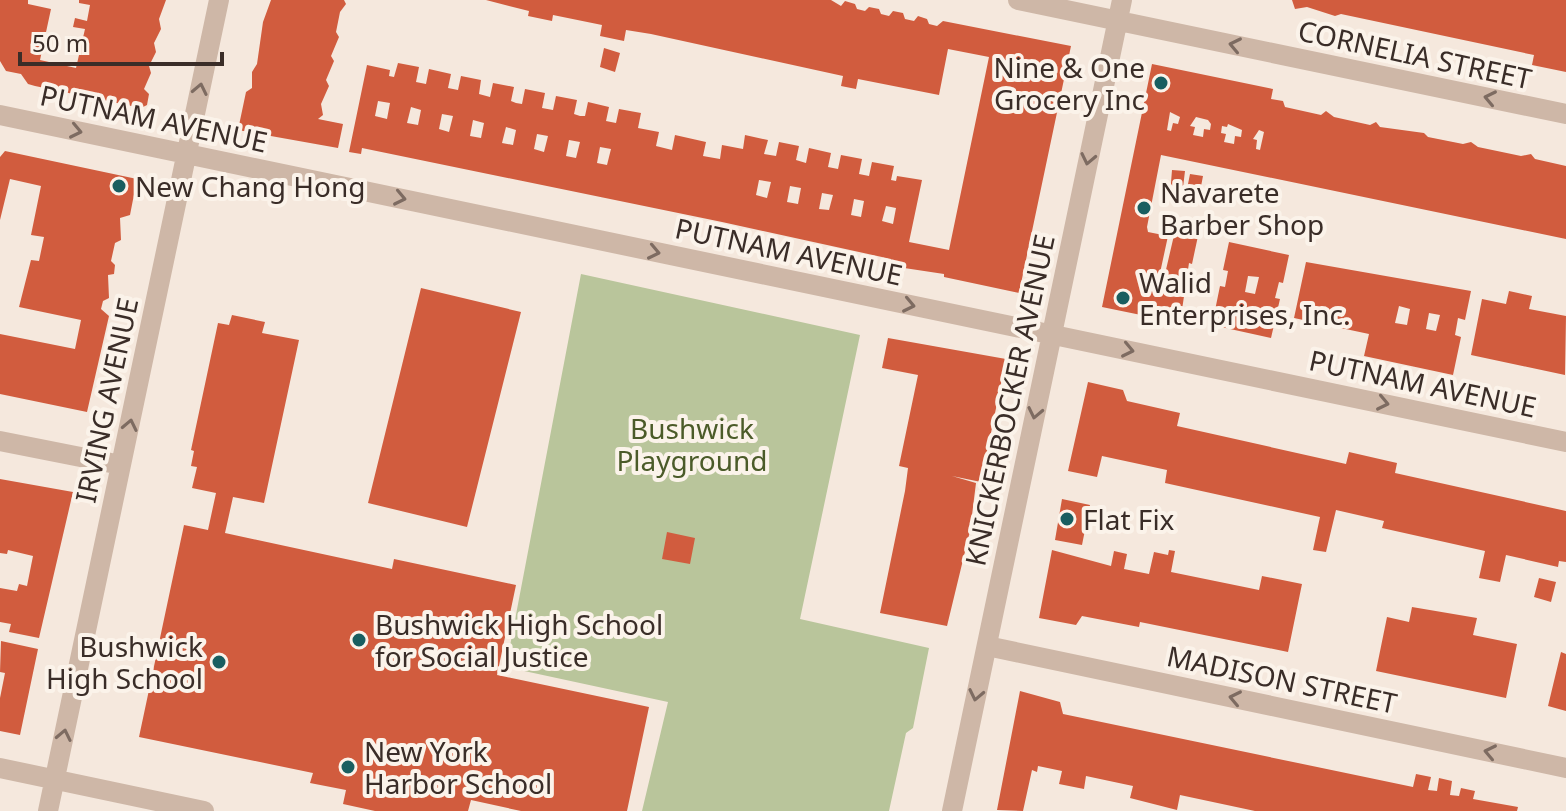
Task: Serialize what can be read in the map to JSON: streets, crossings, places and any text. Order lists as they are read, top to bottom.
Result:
{
  "streets": {
    "street": [
      "CORNELIA STREET",
      "PUTNAM AVENUE",
      "IRVING AVENUE",
      "KNICKERBOCKER AVENUE",
      "MADISON STREET"
    ]
  },
  "crossings": [
    ["CORNELIA STREET", "KNICKERBOCKER AVENUE"],
    ["PUTNAM AVENUE", "IRVING AVENUE"],
    ["PUTNAM AVENUE", "KNICKERBOCKER AVENUE"],
    ["KNICKERBOCKER AVENUE", "MADISON STREET"]
  ],
  "one_way": [
    "CORNELIA STREET",
    "PUTNAM AVENUE",
    "IRVING AVENUE",
    "KNICKERBOCKER AVENUE",
    "MADISON STREET"
  ],
  "parks": ["Bushwick Playground"],
  "places": [
    "Nine & One Grocery Inc",
    "New Chang Hong",
    "Navarete Barber Shop",
    "Walid Enterprises, Inc.",
    "Flat Fix",
    "Bushwick High School for Social Justice",
    "Bushwick High School",
    "New York Harbor School"
  ],
  "scale_bar": "50 m"
}
